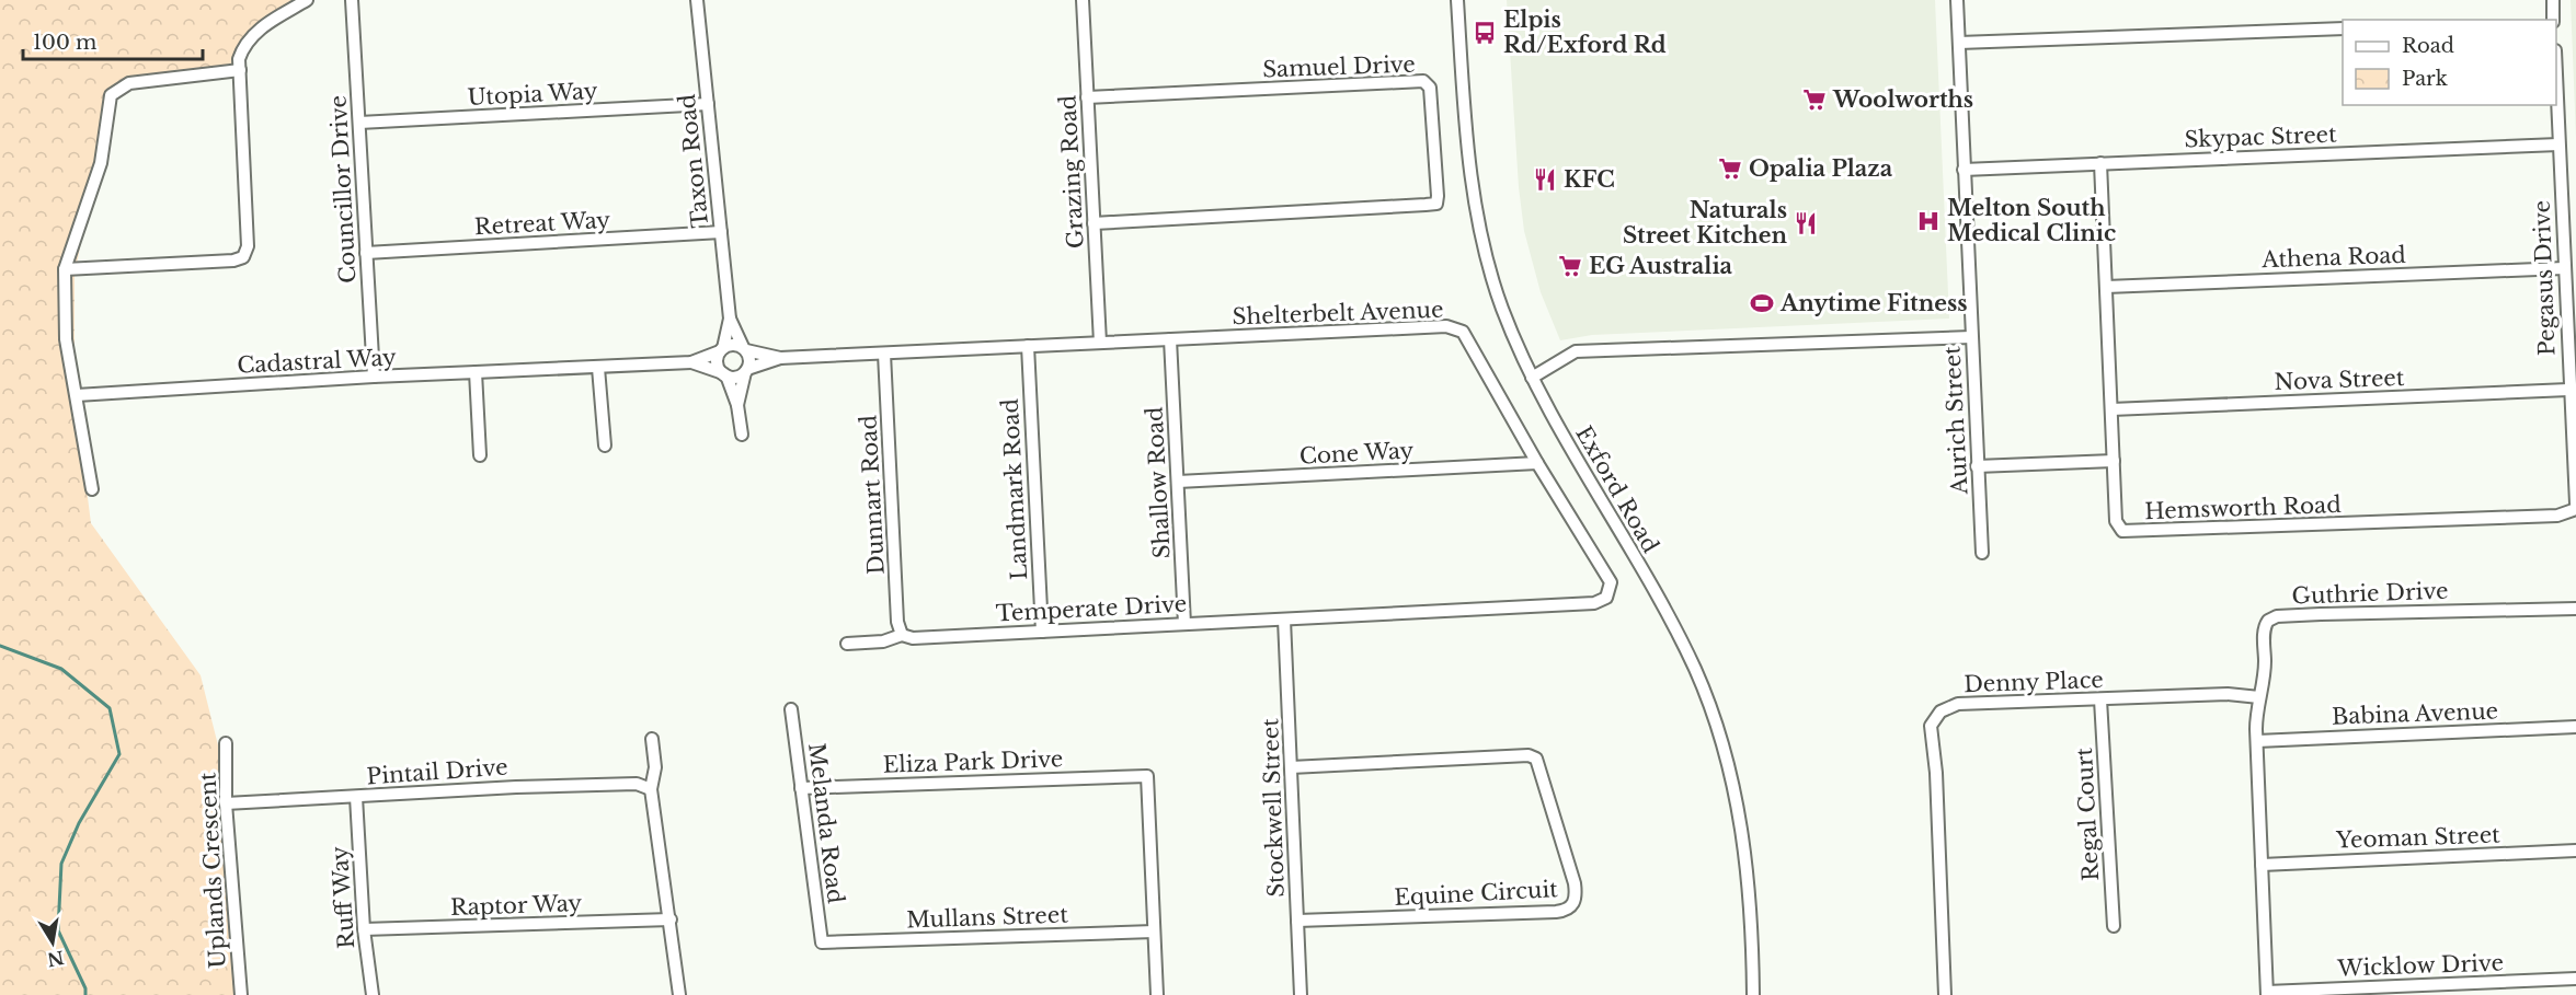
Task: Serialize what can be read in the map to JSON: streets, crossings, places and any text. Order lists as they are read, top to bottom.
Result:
{
  "streets": {
    "street": [
      "Samuel Drive",
      "Utopia Way",
      "Skypac Street",
      "Taxon Road",
      "Grazing Road",
      "Councillor Drive",
      "Retreat Way",
      "Athena Road",
      "Pegasus Drive",
      "Shelterbelt Avenue",
      "Cadastral Way",
      "Nova Street",
      "Aurich Street",
      "Cone Way",
      "Shallow Road",
      "Landmark Road",
      "Exford Road",
      "Dunnart Road",
      "Hemsworth Road",
      "Guthrie Drive",
      "Temperate Drive",
      "Denny Place",
      "Babina Avenue",
      "Eliza Park Drive",
      "Pintail Drive",
      "Stockwell Street",
      "Regal Court",
      "Melanda Road",
      "Yeoman Street",
      "Uplands Crescent",
      "Equine Circuit",
      "Ruff Way",
      "Raptor Way",
      "Mullans Street",
      "Wicklow Drive"
    ]
  },
  "crossings": [
    ["Samuel Drive", "Grazing Road"],
    ["Utopia Way", "Taxon Road"],
    ["Utopia Way", "Councillor Drive"],
    ["Skypac Street", "Pegasus Drive"],
    ["Skypac Street", "Aurich Street"],
    ["Skypac Street", "Hemsworth Road"],
    ["Taxon Road", "Retreat Way"],
    ["Grazing Road", "Shelterbelt Avenue"],
    ["Councillor Drive", "Retreat Way"],
    ["Councillor Drive", "Cadastral Way"],
    ["Athena Road", "Pegasus Drive"],
    ["Athena Road", "Hemsworth Road"],
    ["Pegasus Drive", "Nova Street"],
    ["Shelterbelt Avenue", "Cone Way"],
    ["Shelterbelt Avenue", "Shallow Road"],
    ["Shelterbelt Avenue", "Landmark Road"],
    ["Shelterbelt Avenue", "Dunnart Road"],
    ["Shelterbelt Avenue", "Temperate Drive"],
    ["Shelterbelt Avenue", "Stockwell Street"],
    ["Nova Street", "Hemsworth Road"],
    ["Cone Way", "Shallow Road"],
    ["Shallow Road", "Temperate Drive"],
    ["Landmark Road", "Temperate Drive"],
    ["Dunnart Road", "Temperate Drive"],
    ["Guthrie Drive", "Denny Place"],
    ["Guthrie Drive", "Babina Avenue"],
    ["Guthrie Drive", "Yeoman Street"],
    ["Guthrie Drive", "Wicklow Drive"],
    ["Temperate Drive", "Stockwell Street"],
    ["Denny Place", "Regal Court"],
    ["Eliza Park Drive", "Melanda Road"],
    ["Eliza Park Drive", "Mullans Street"],
    ["Pintail Drive", "Uplands Crescent"],
    ["Pintail Drive", "Ruff Way"],
    ["Stockwell Street", "Equine Circuit"],
    ["Melanda Road", "Mullans Street"],
    ["Ruff Way", "Raptor Way"]
  ],
  "places": {
    "bus stop": ["Elpis Rd/Exford Rd"],
    "supermarket": ["Woolworths", "Opalia Plaza", "EG Australia"],
    "restaurant": ["KFC", "Naturals Street Kitchen"],
    "hospital": ["Melton South Medical Clinic"],
    "sports": ["Anytime Fitness"]
  },
  "legend": ["Road", "Park"],
  "scale_bar": "100 m",
  "north": "bottom"
}
